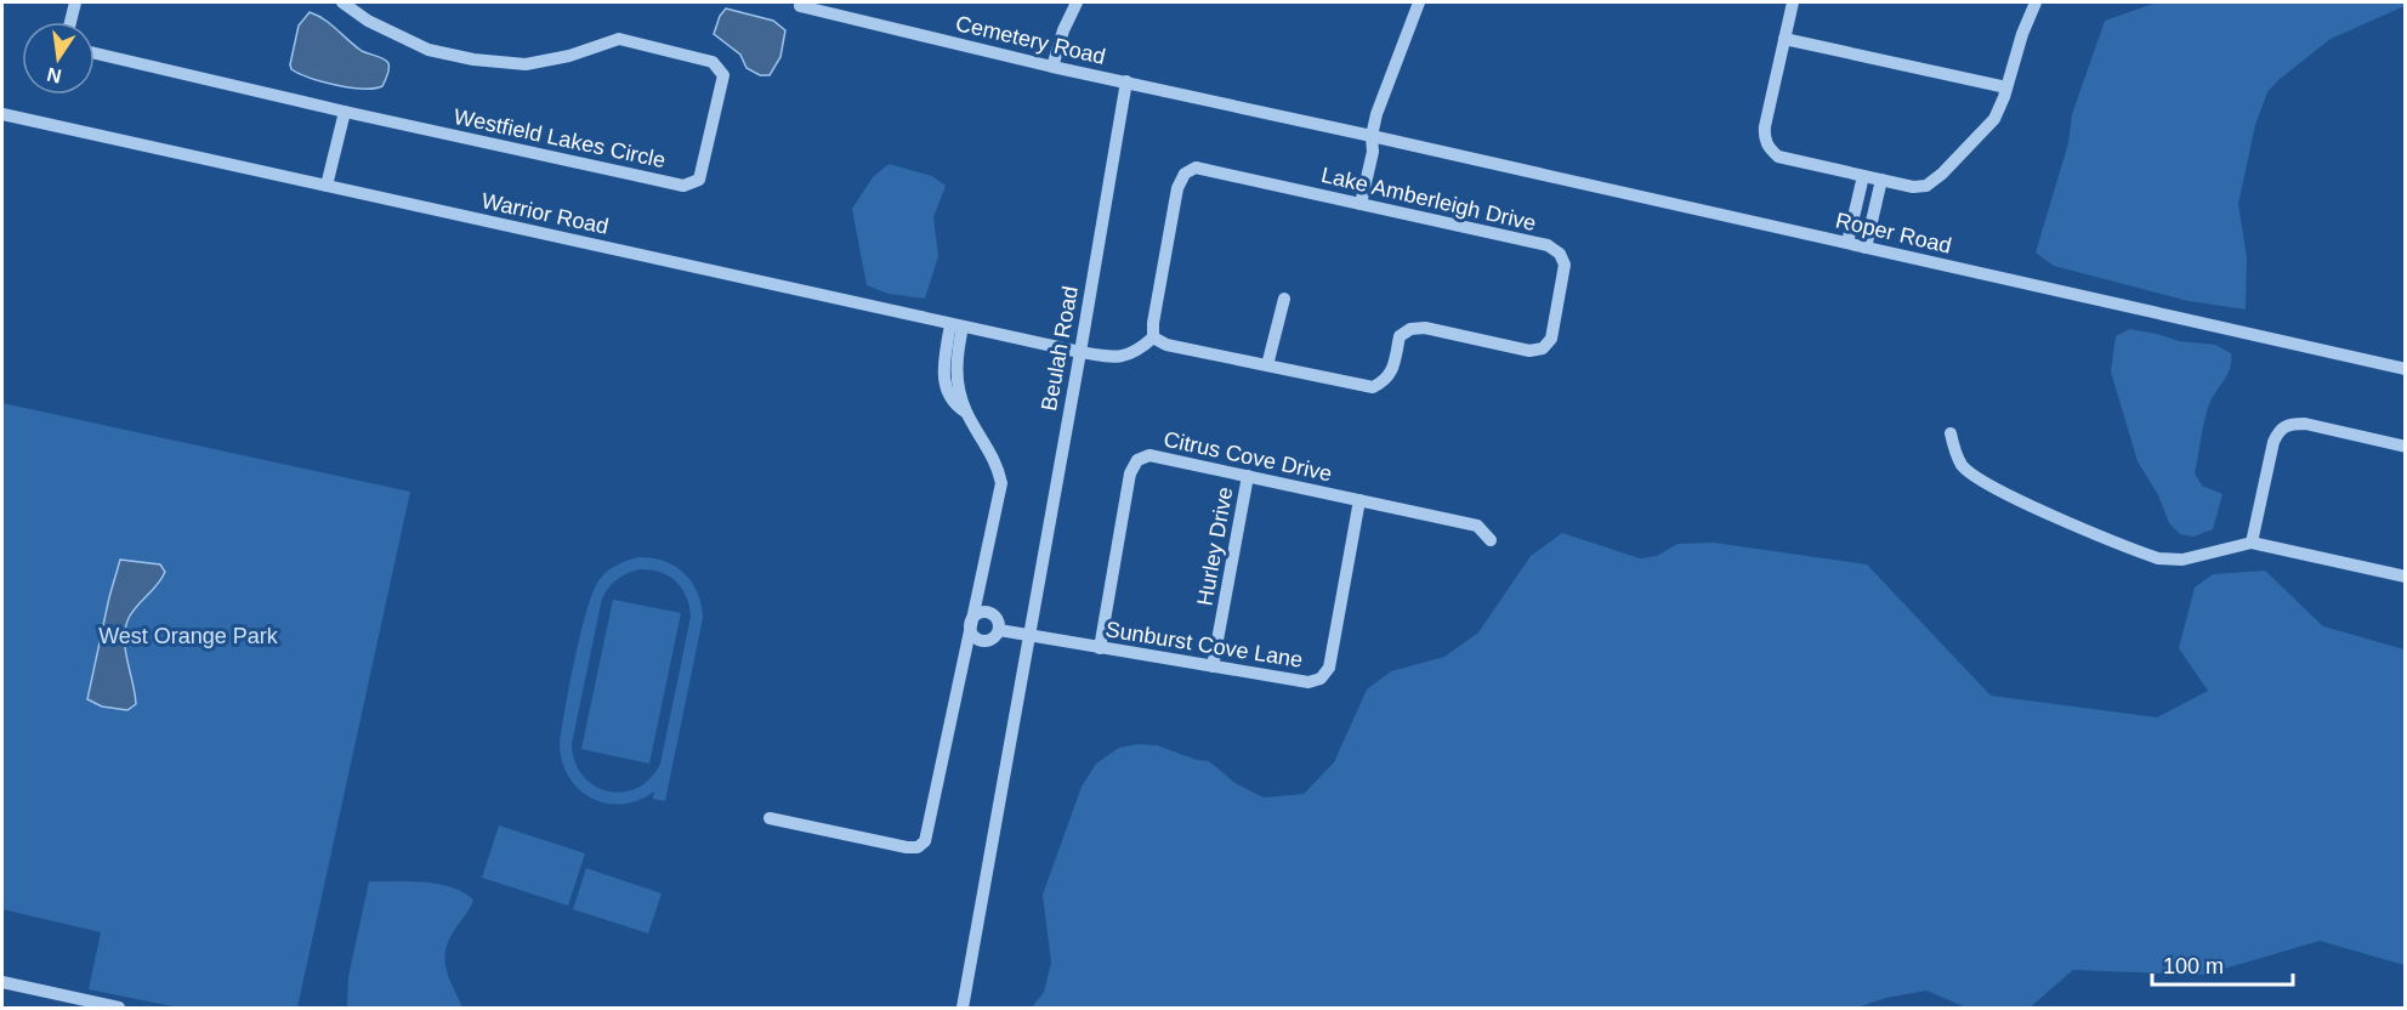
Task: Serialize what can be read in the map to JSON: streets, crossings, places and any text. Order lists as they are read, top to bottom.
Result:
{
  "streets": {
    "street": [
      "Cemetery Road",
      "Westfield Lakes Circle",
      "Lake Amberleigh Drive",
      "Warrior Road",
      "Roper Road",
      "Beulah Road",
      "Citrus Cove Drive",
      "Hurley Drive",
      "Sunburst Cove Lane"
    ]
  },
  "crossings": [
    ["Cemetery Road", "Beulah Road"],
    ["Warrior Road", "Beulah Road"],
    ["Beulah Road", "Sunburst Cove Lane"],
    ["Citrus Cove Drive", "Hurley Drive"],
    ["Citrus Cove Drive", "Sunburst Cove Lane"],
    ["Hurley Drive", "Sunburst Cove Lane"]
  ],
  "parks": ["West Orange Park"],
  "scale_bar": "100 m",
  "north": "bottom"
}
